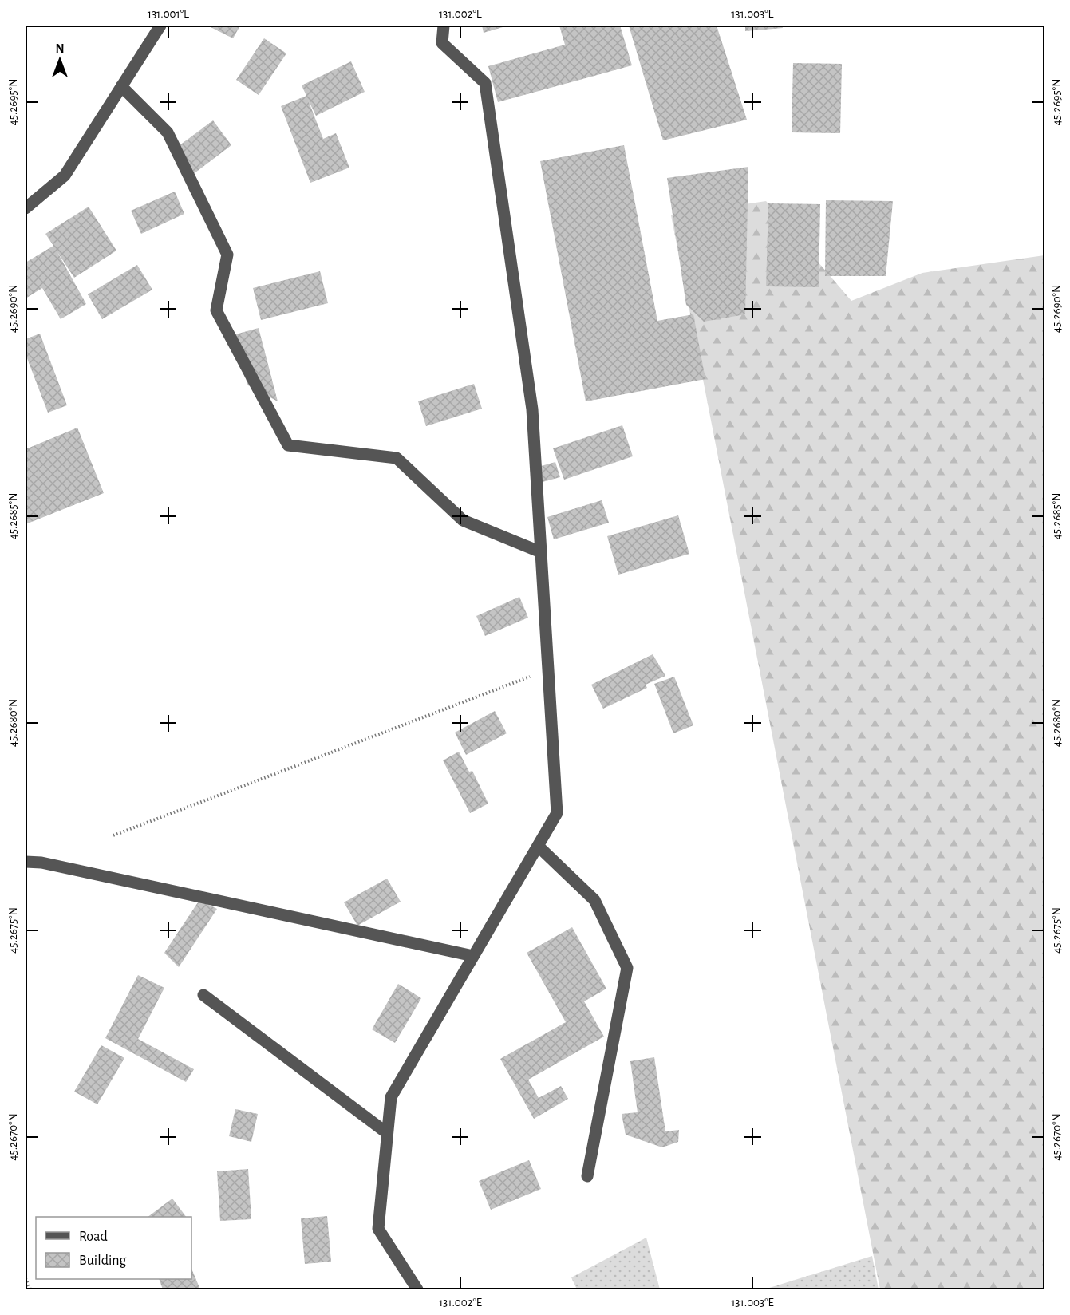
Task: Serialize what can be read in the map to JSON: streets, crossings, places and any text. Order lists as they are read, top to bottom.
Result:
{
  "legend": ["Road", "Building"],
  "north": "top",
  "coordinates": [
    "131.001°E",
    "131.002°E",
    "131.003°E",
    "45.2695°N",
    "45.2690°N",
    "45.2685°N",
    "45.2680°N",
    "45.2675°N",
    "45.2670°N"
  ]
}
